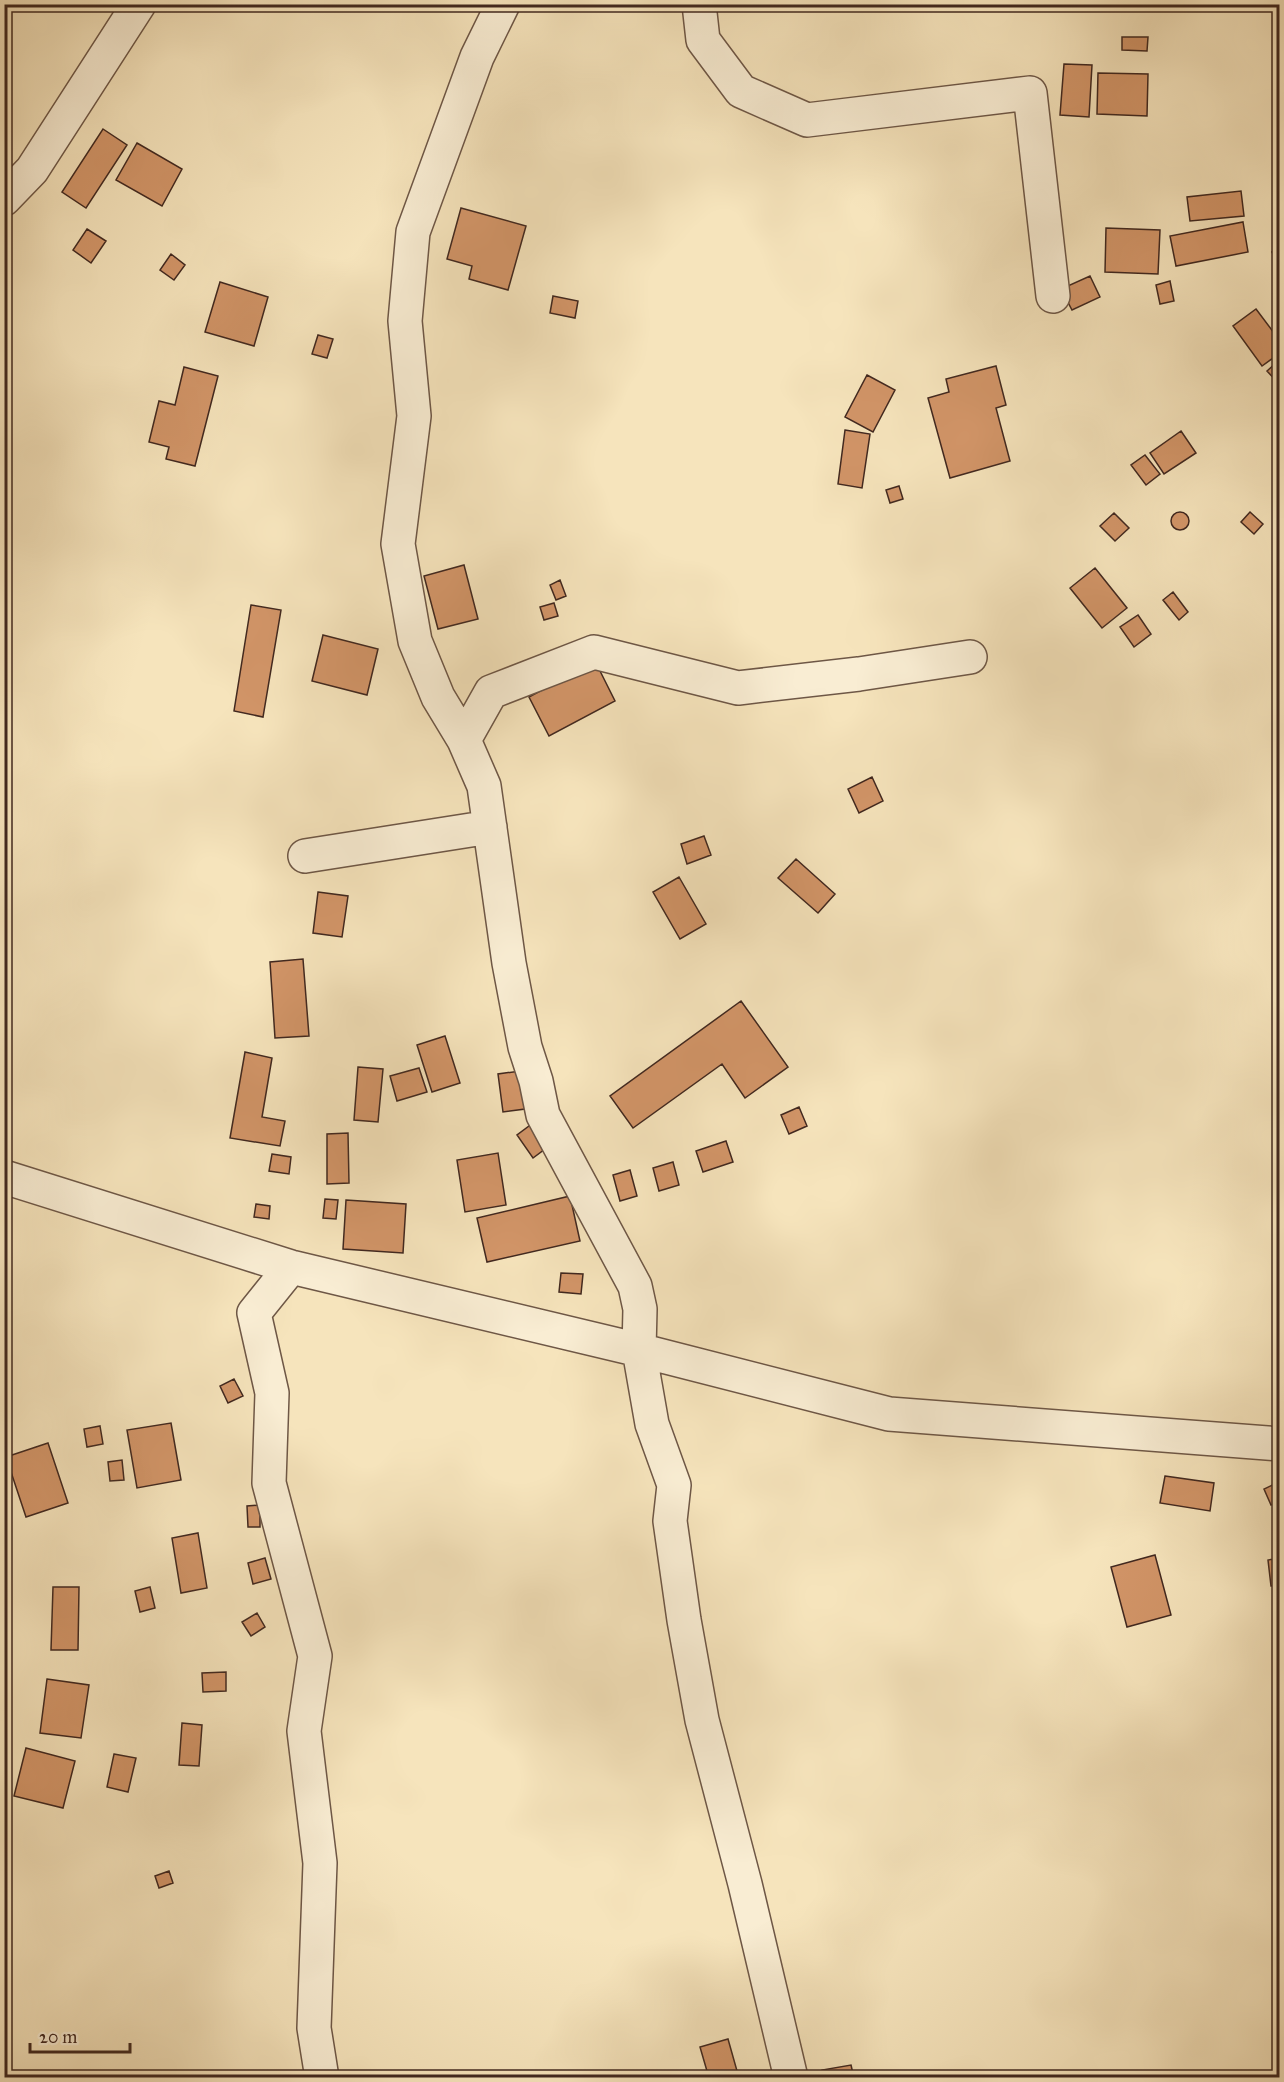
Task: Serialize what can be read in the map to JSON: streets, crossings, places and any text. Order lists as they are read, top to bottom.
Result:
{
  "scale_bar": "20 m"
}
